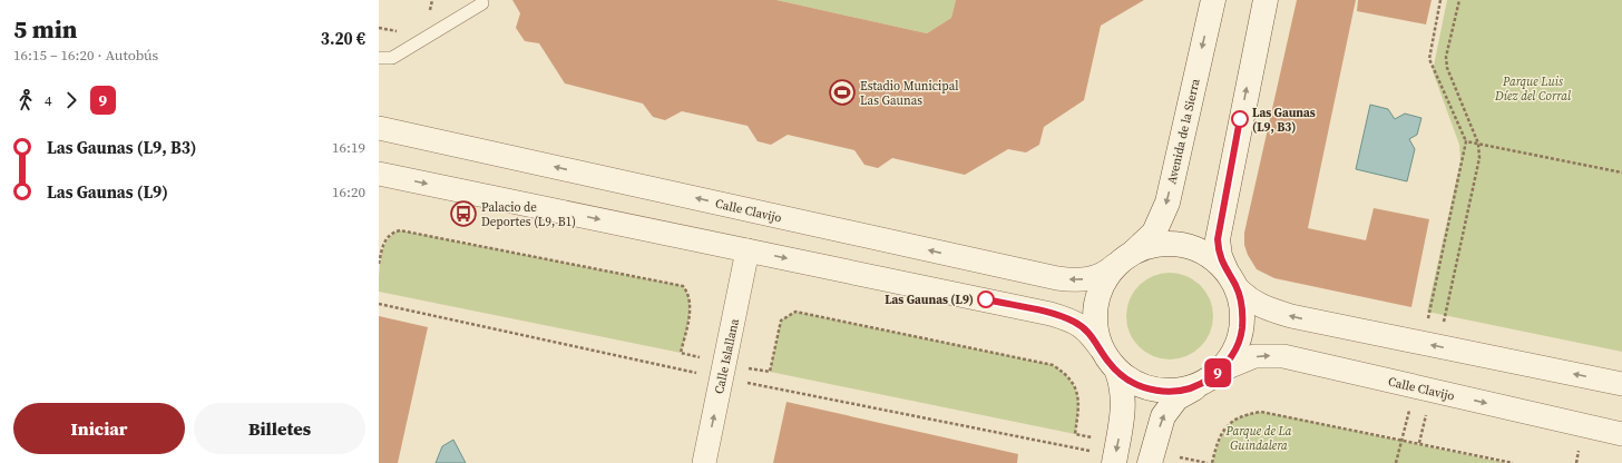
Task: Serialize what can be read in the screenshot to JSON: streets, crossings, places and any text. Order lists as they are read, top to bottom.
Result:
{
  "streets": {
    "main road": ["Avenida de la Sierra"],
    "street": ["Calle Clavijo", "Calle Islallana"]
  },
  "crossings": [
    ["Avenida de la Sierra", "Calle Clavijo"]
  ],
  "one_way": ["Calle Islallana"],
  "parks": ["Parque Luis Díez del Corral", "Parque de La Guindalera"],
  "places": {
    "sports": ["Estadio Municipal Las Gaunas"],
    "other": ["Las Gaunas (L9, B3)", "Las Gaunas (L9)"],
    "bus stop": ["Palacio de Deportes (L9, B1)"]
  },
  "lines": ["bus line 9"],
  "page": {
    "heading": ["5 min", "16:15 – 16:20 · Autobús", "3.20 €"],
    "on_map": "9",
    "legs": ["4", "9"],
    "list": [
      {
        "name": "Las Gaunas (L9, B3)",
        "value": "16:19"
      },
      {
        "name": "Las Gaunas (L9)",
        "value": "16:20"
      }
    ],
    "buttons": ["Iniciar", "Billetes"]
  }
}
